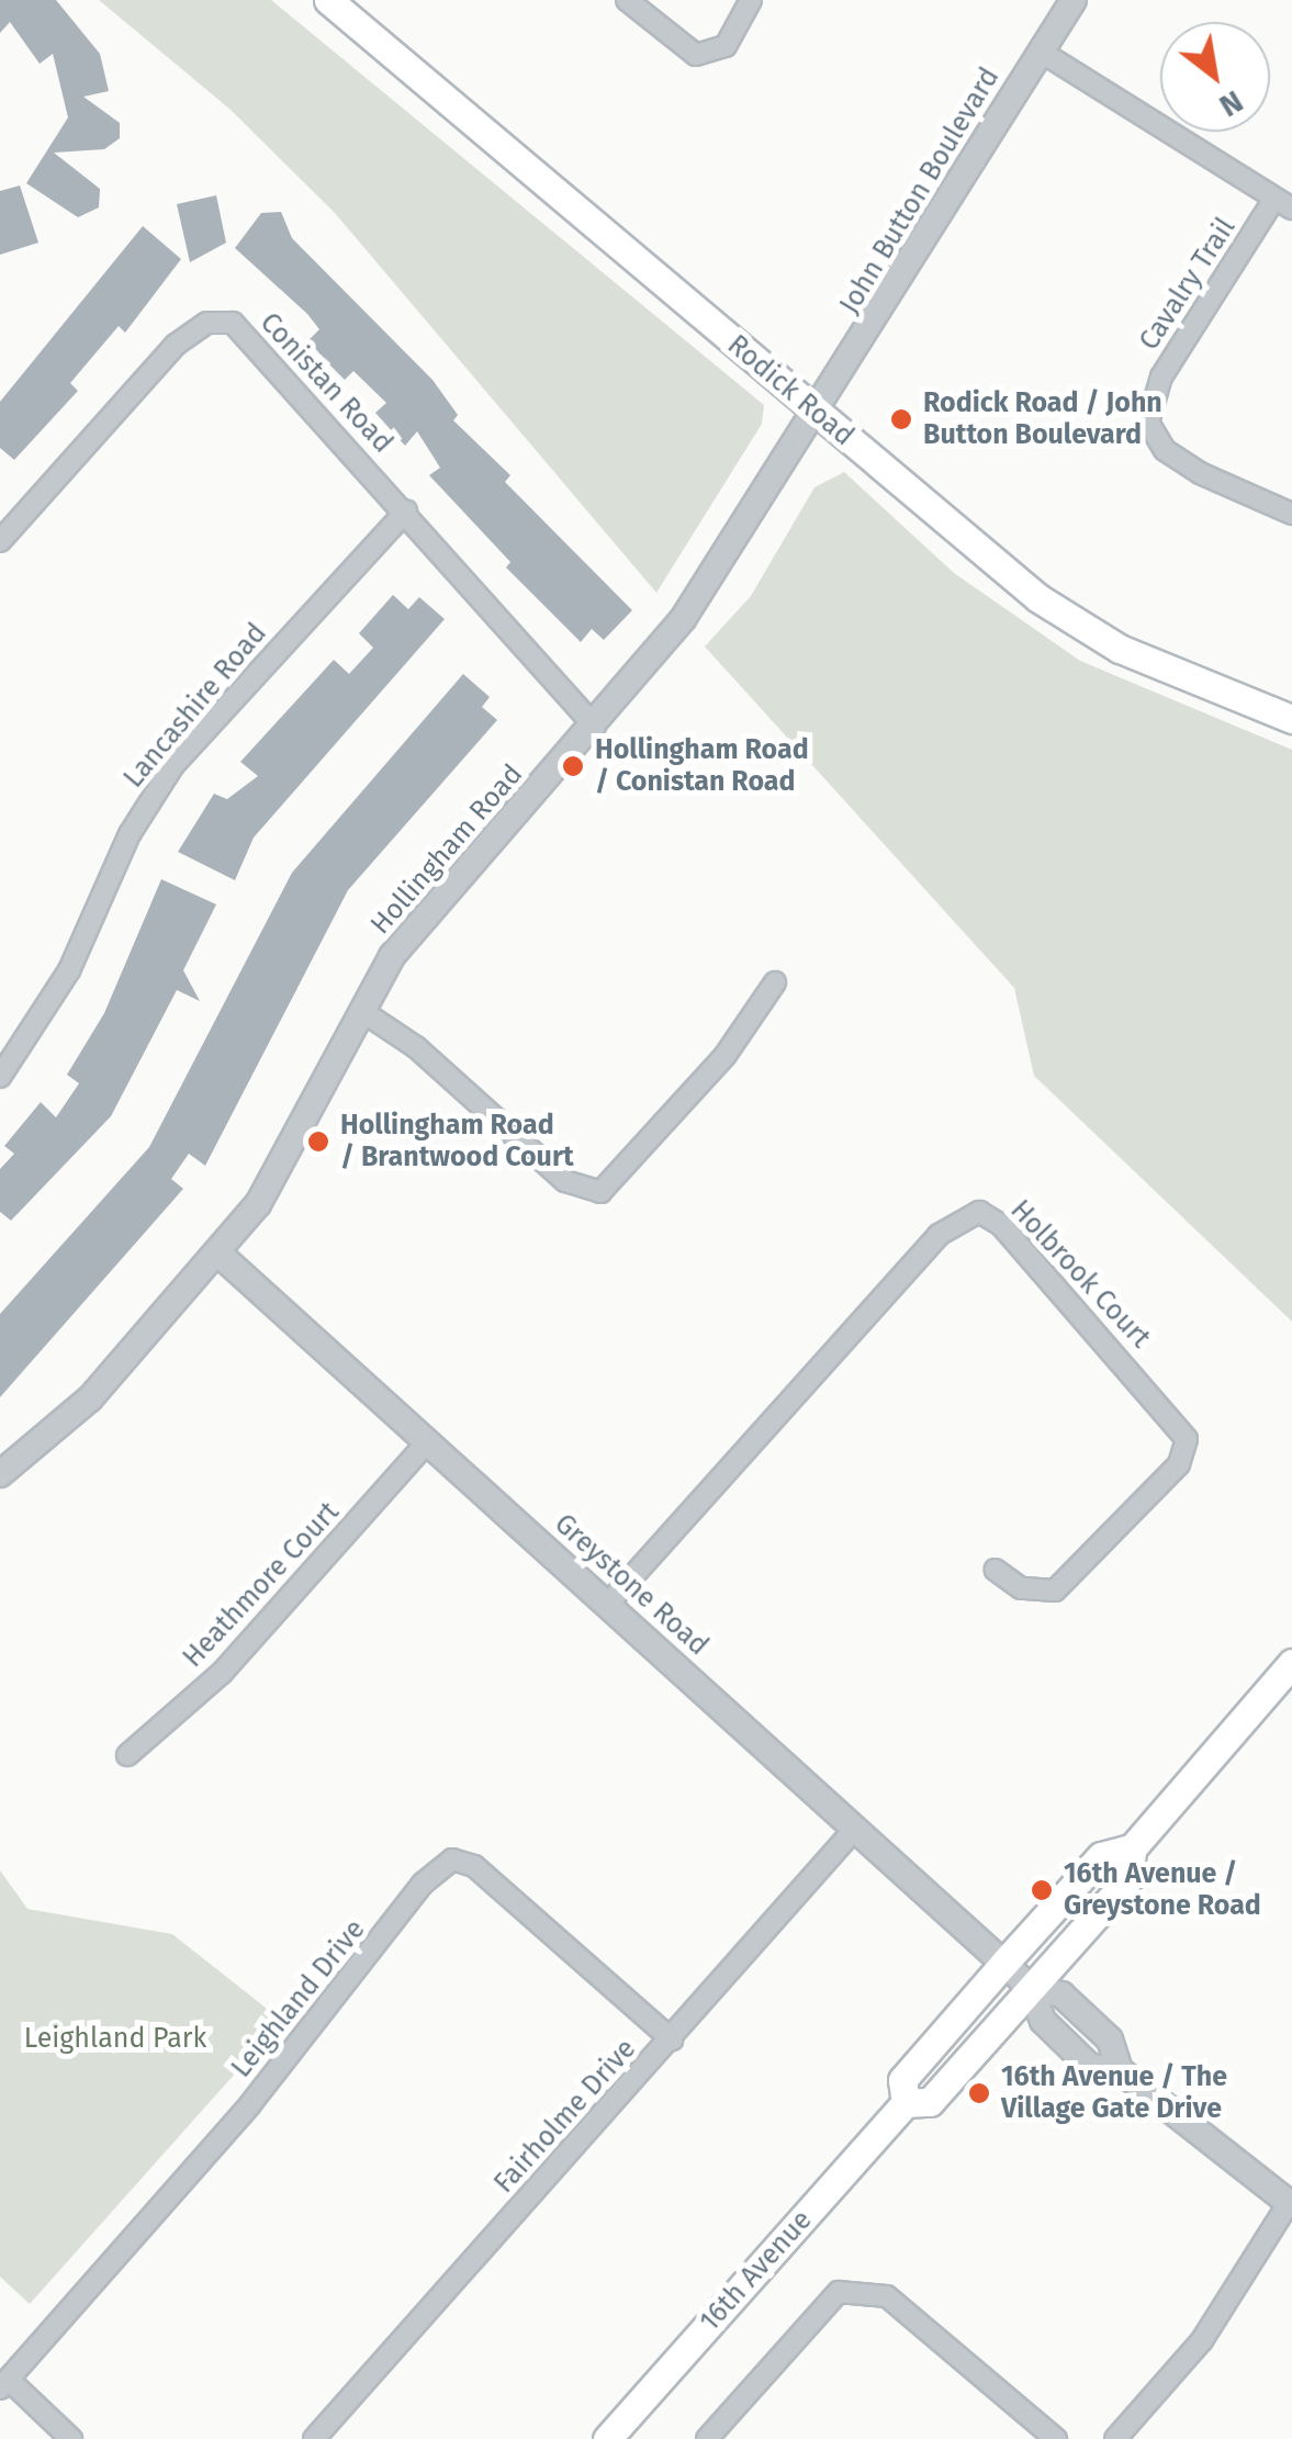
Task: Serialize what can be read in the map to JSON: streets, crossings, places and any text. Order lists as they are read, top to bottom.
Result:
{
  "streets": {
    "main road": ["Rodick Road", "16th Avenue"],
    "street": [
      "John Button Boulevard",
      "Cavalry Trail",
      "Conistan Road",
      "Lancashire Road",
      "Hollingham Road",
      "Holbrook Court",
      "Heathmore Court",
      "Greystone Road",
      "Leighland Drive",
      "Fairholme Drive"
    ]
  },
  "crossings": [
    ["John Button Boulevard", "Rodick Road"],
    ["John Button Boulevard", "Hollingham Road"],
    ["Conistan Road", "Lancashire Road"],
    ["Conistan Road", "Hollingham Road"],
    ["Rodick Road", "Hollingham Road"],
    ["Hollingham Road", "Greystone Road"],
    ["Holbrook Court", "Greystone Road"],
    ["Heathmore Court", "Greystone Road"],
    ["Greystone Road", "Fairholme Drive"],
    ["Greystone Road", "16th Avenue"],
    ["Leighland Drive", "Fairholme Drive"]
  ],
  "parks": ["Leighland Park"],
  "places": [
    "Rodick Road / John Button Boulevard",
    "Hollingham Road / Conistan Road",
    "Hollingham Road / Brantwood Court",
    "16th Avenue / Greystone Road",
    "16th Avenue / The Village Gate Drive"
  ],
  "north": "bottom right"
}
